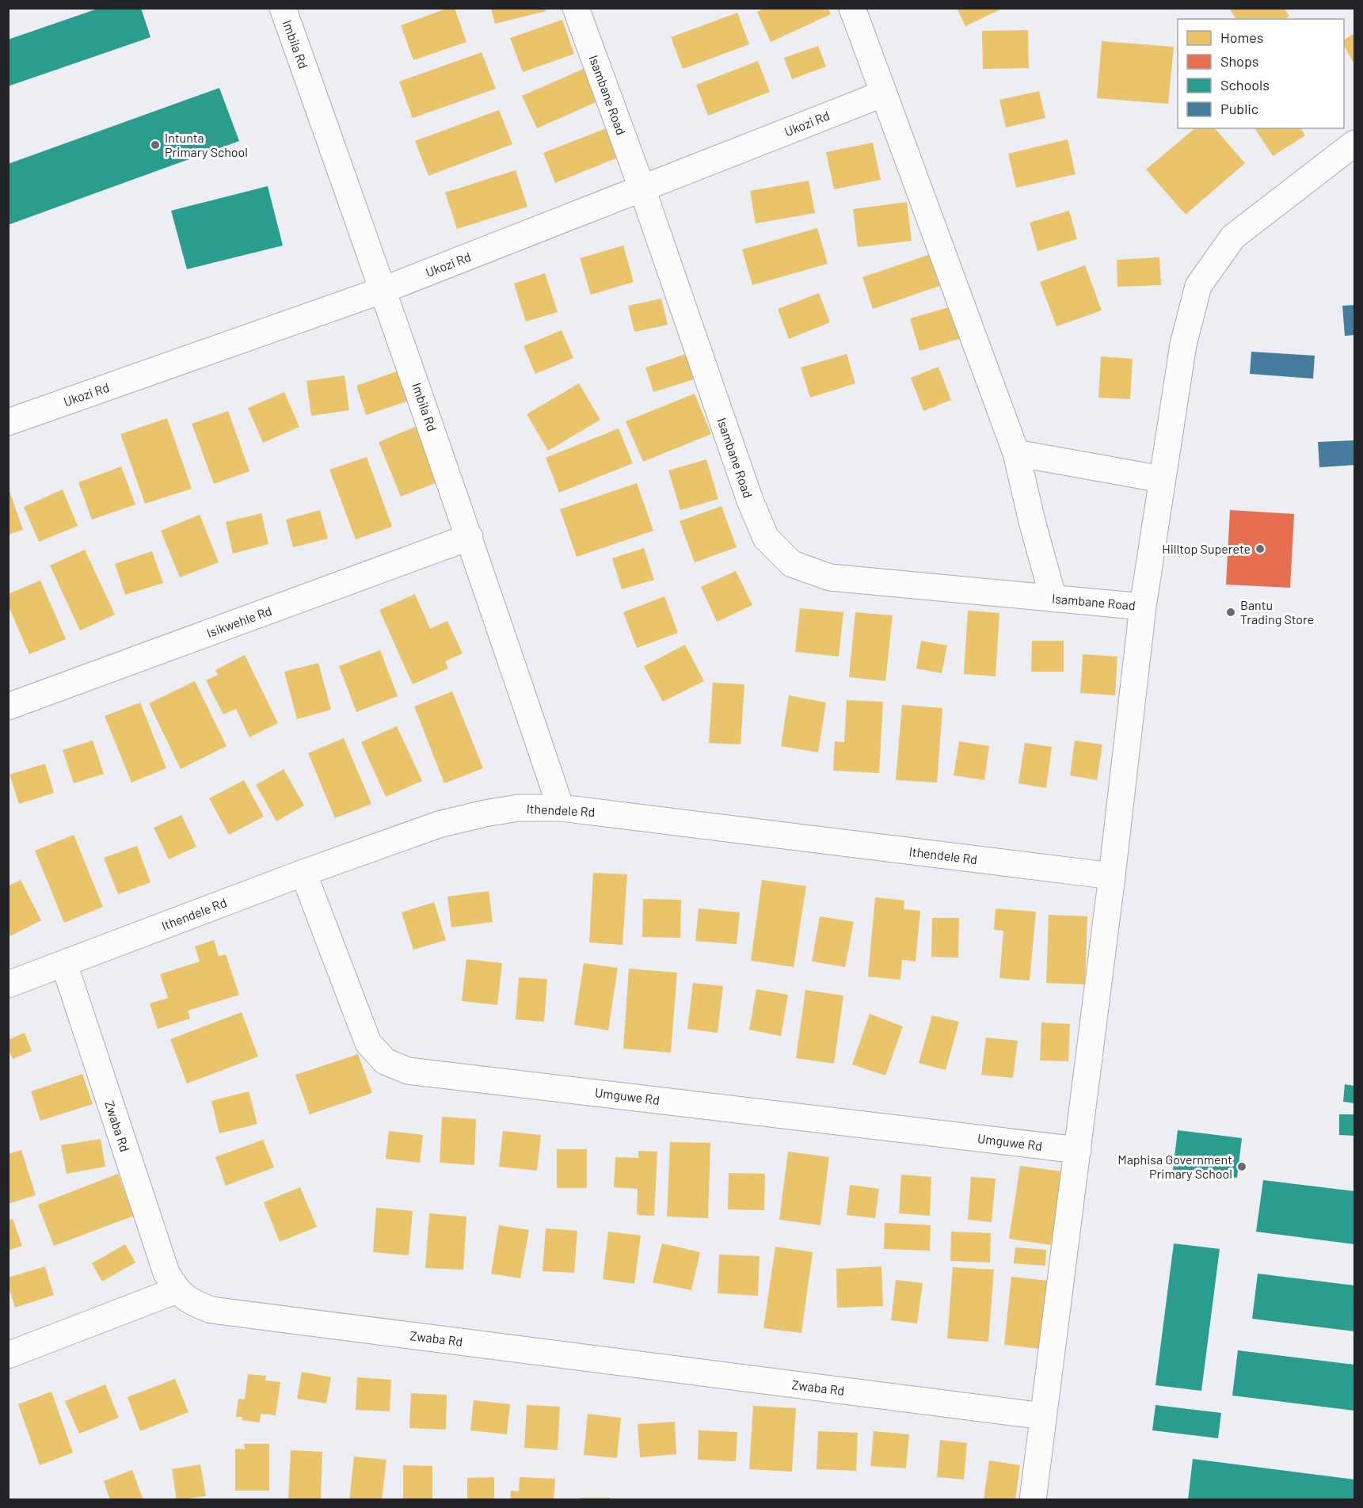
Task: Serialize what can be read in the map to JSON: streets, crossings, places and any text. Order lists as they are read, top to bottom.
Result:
{
  "streets": {
    "street": [
      "Imbila Rd",
      "Isambane Road",
      "Ukozi Rd",
      "Isikwehle Rd",
      "Ithendele Rd",
      "Umguwe Rd",
      "Zwaba Rd"
    ]
  },
  "crossings": [
    ["Imbila Rd", "Ukozi Rd"],
    ["Imbila Rd", "Isikwehle Rd"],
    ["Imbila Rd", "Ithendele Rd"],
    ["Isambane Road", "Ukozi Rd"],
    ["Ithendele Rd", "Umguwe Rd"],
    ["Ithendele Rd", "Zwaba Rd"]
  ],
  "places": [
    "Intunta Primary School",
    "Hilltop Superete",
    "Bantu Trading Store",
    "Maphisa Government Primary School"
  ],
  "legend": [
    "Homes",
    "Shops",
    "Schools",
    "Public"
  ]
}
